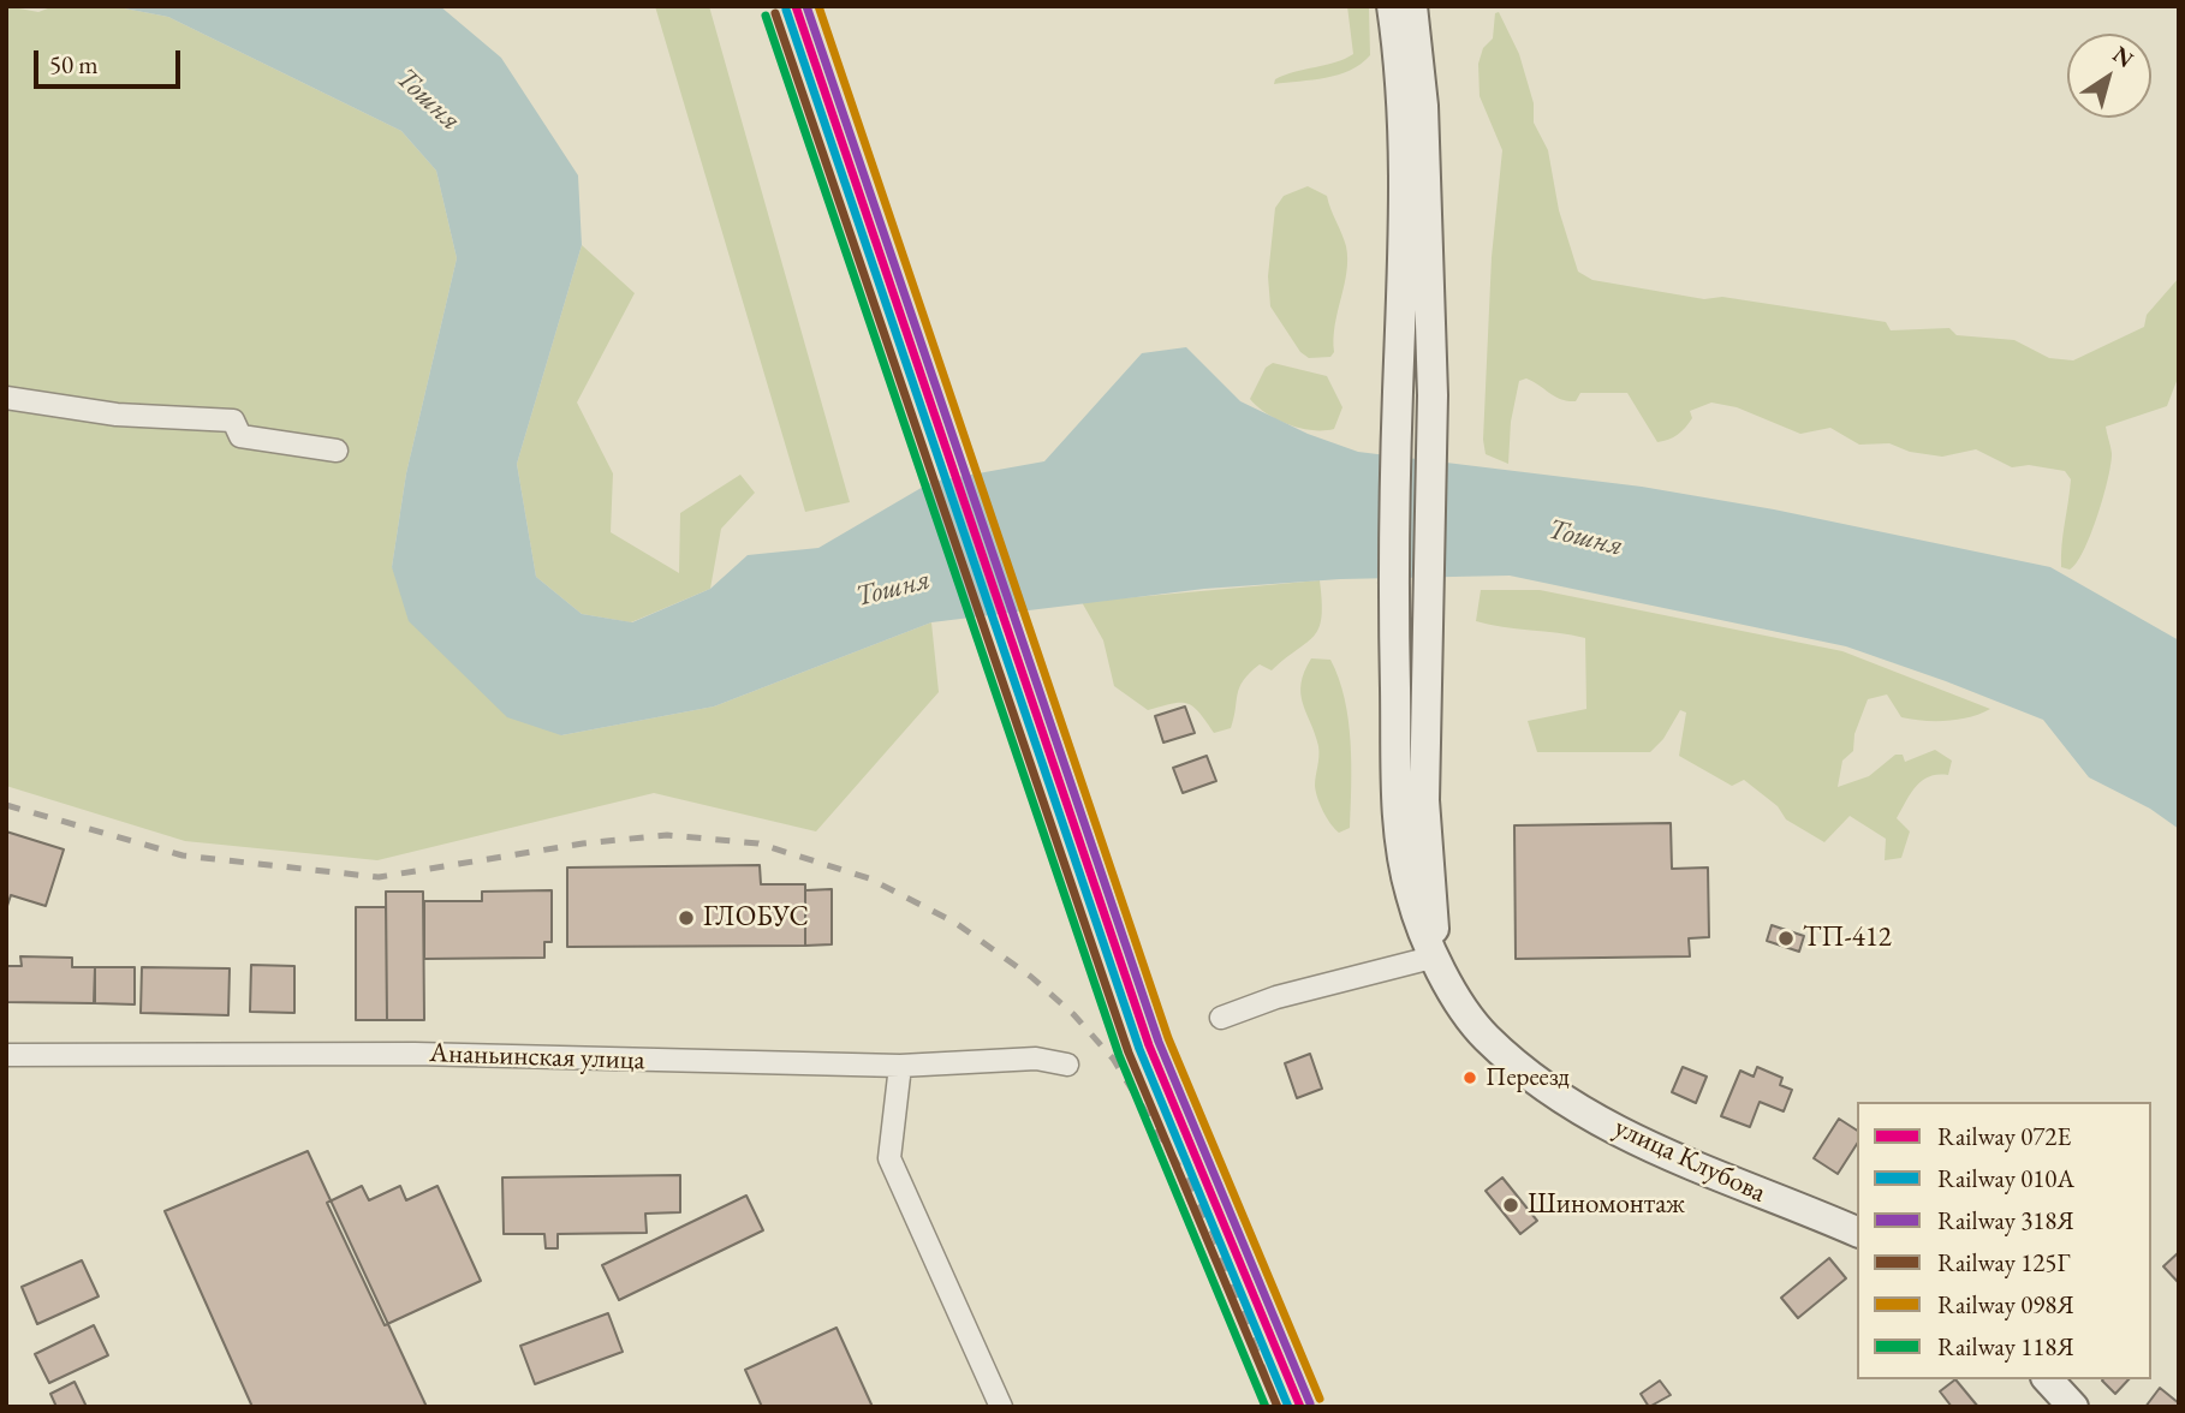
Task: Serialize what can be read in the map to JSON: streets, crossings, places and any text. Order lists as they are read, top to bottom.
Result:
{
  "streets": {
    "main road": ["улица Клубова"],
    "street": ["Ананьинская улица"]
  },
  "water": ["Тошня"],
  "places": [
    "ГЛОБУС",
    "ТП-412",
    "Переезд",
    "Шиномонтаж"
  ],
  "lines": [
    "rail line 072Е",
    "rail line 318Я",
    "rail line 098Я",
    "rail line 010А",
    "rail line 125Г",
    "rail line 118Я"
  ],
  "legend": [
    "Railway 072Е",
    "Railway 010А",
    "Railway 318Я",
    "Railway 125Г",
    "Railway 098Я",
    "Railway 118Я"
  ],
  "scale_bar": "50 m",
  "north": "top right"
}
